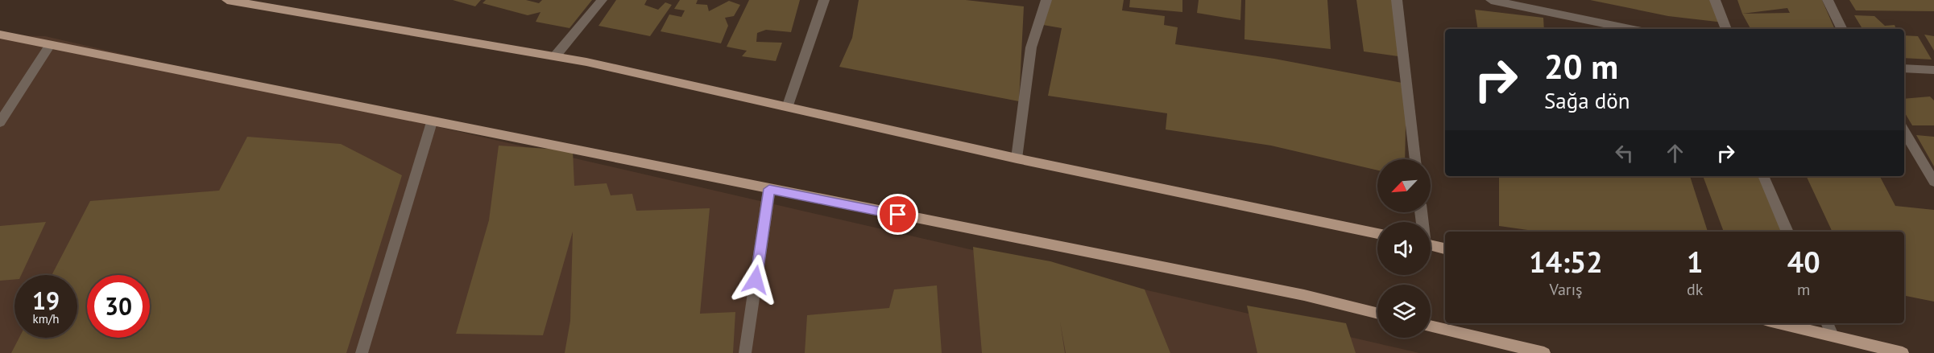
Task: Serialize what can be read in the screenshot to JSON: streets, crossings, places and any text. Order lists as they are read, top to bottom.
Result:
{
  "north": "bottom left",
  "page": {
    "turn": ["20 m", "Sağa dön"],
    "eta": [
      "14:52",
      "Varış",
      "1",
      "dk",
      "40",
      "m"
    ],
    "speed": "19 km/h",
    "limit": "30"
  }
}
